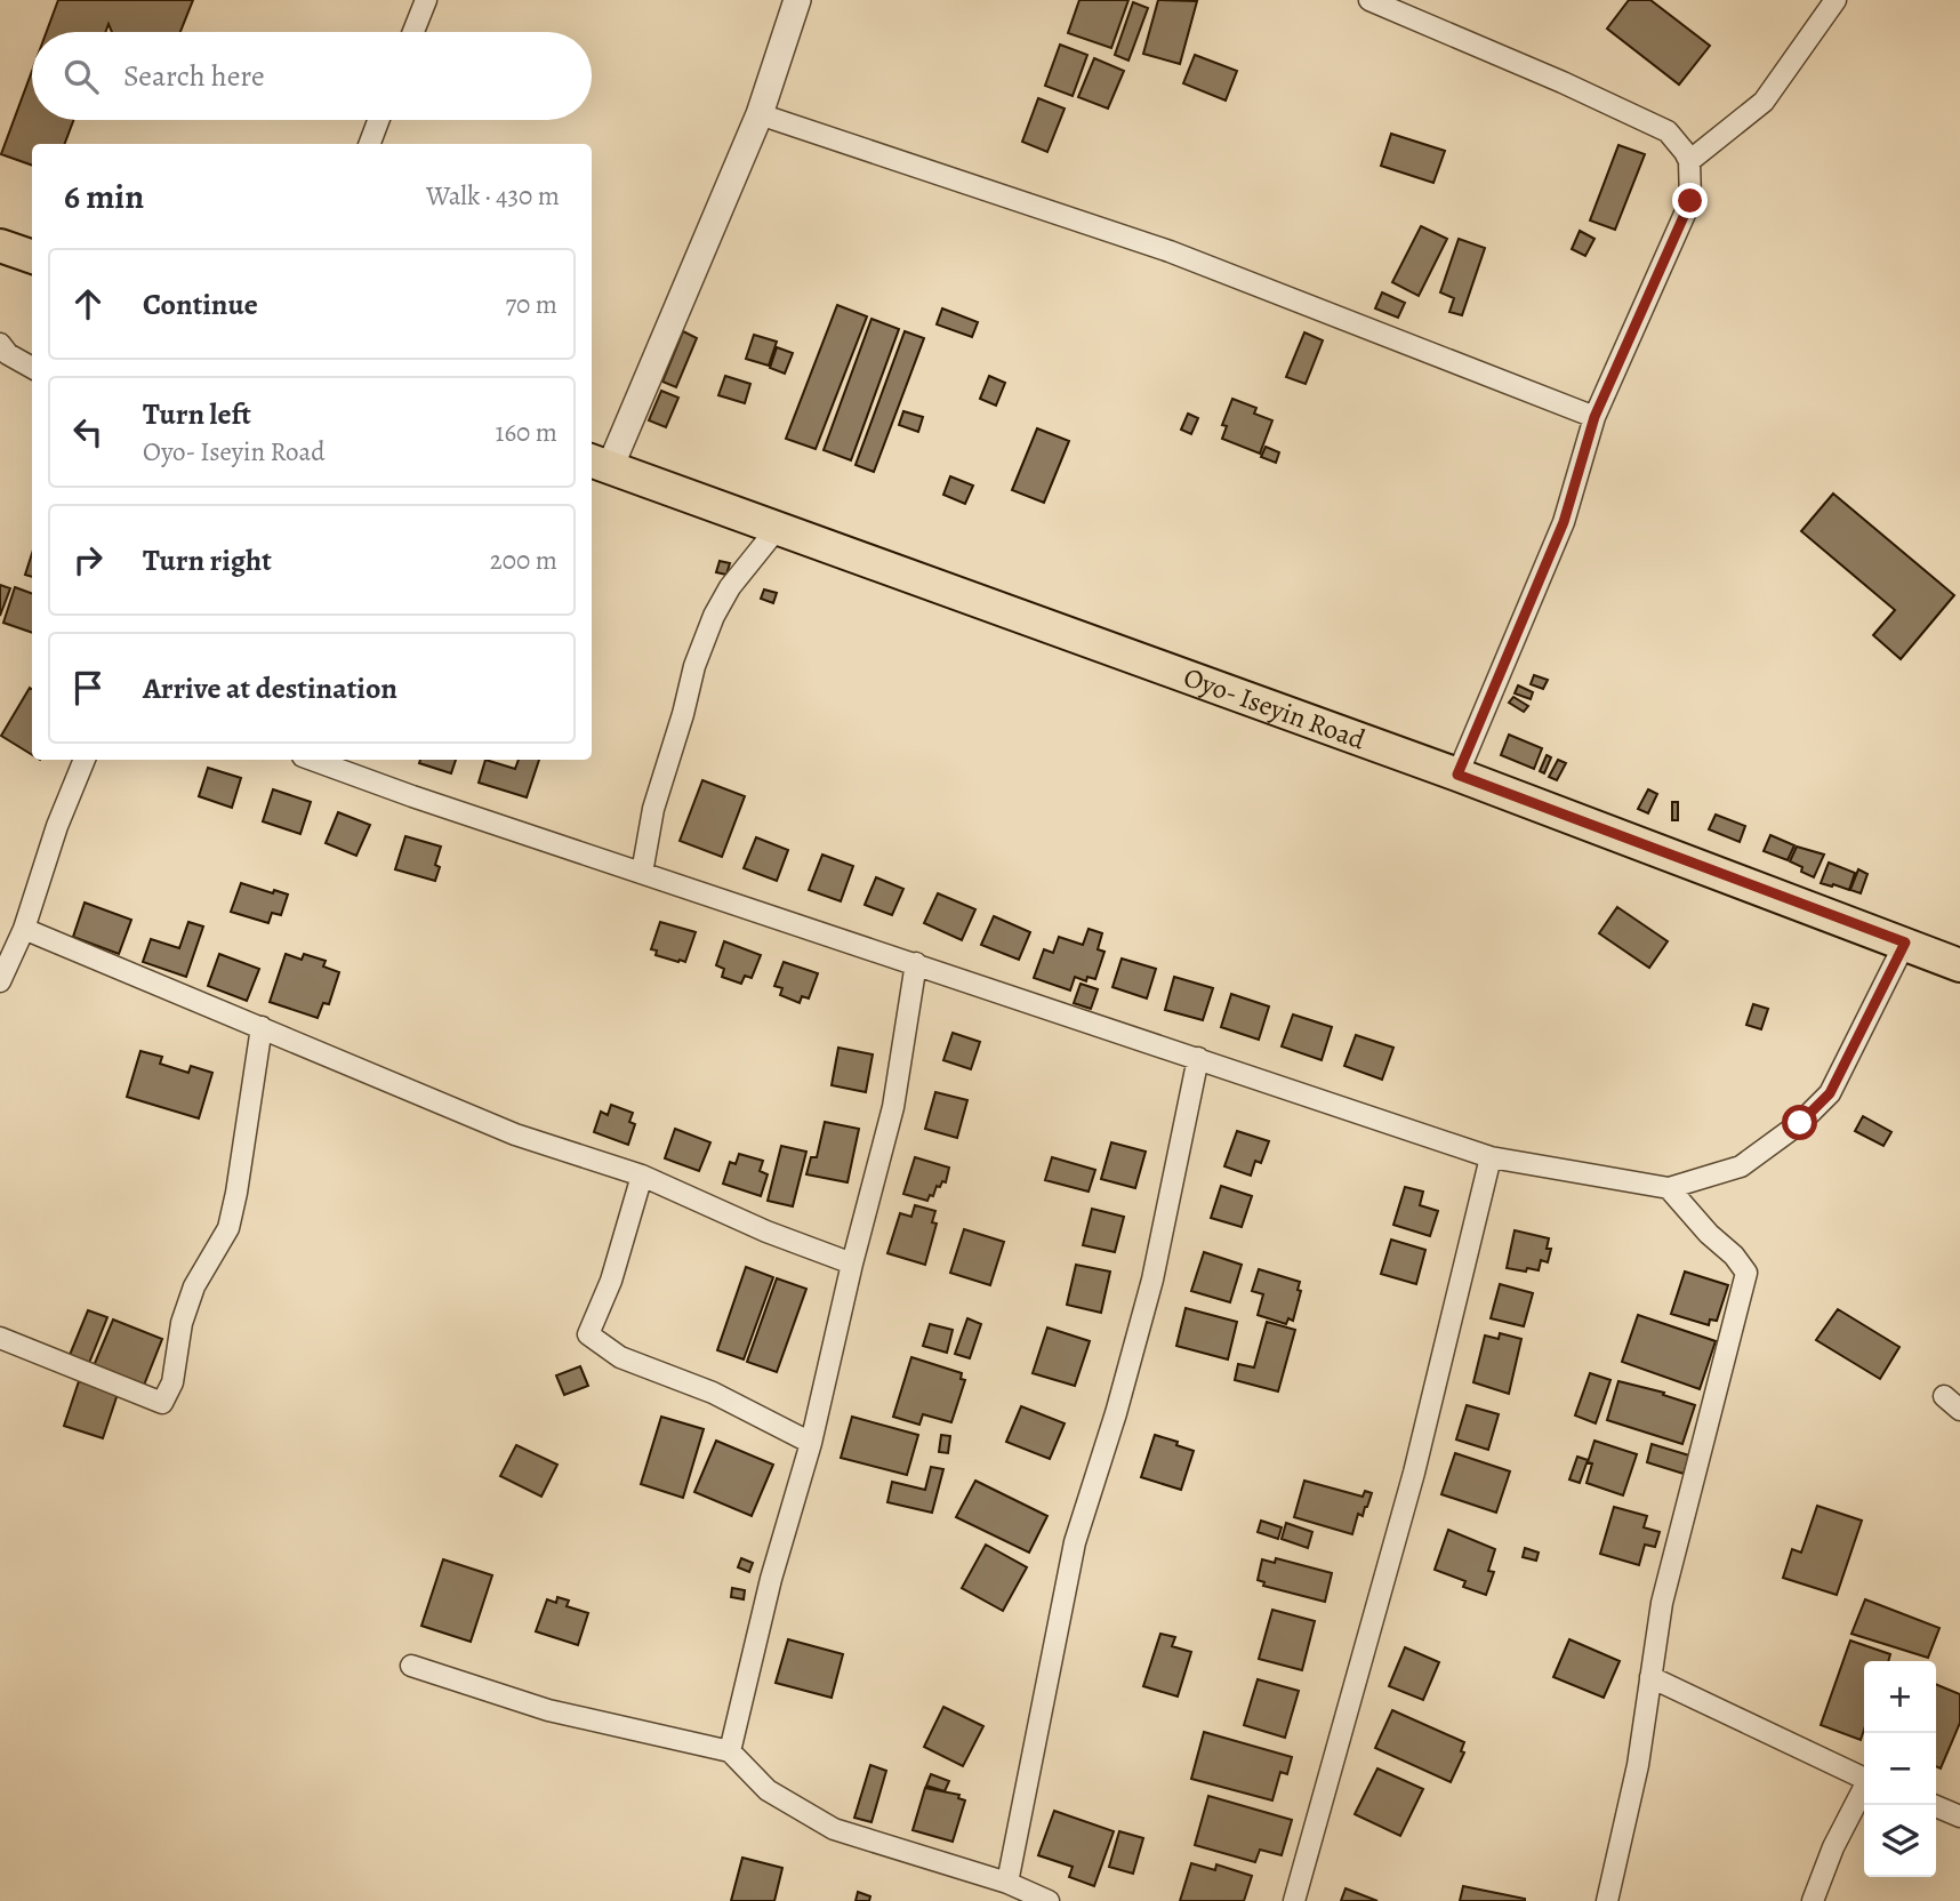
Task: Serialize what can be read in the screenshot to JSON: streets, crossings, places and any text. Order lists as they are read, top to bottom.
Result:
{
  "streets": {
    "main road": ["Oyo- Iseyin Road"]
  },
  "page": {
    "search": "Search here",
    "heading": ["6 min", "Walk · 430 m"],
    "list": [
      ["Continue", "70 m"],
      ["Turn left", "Oyo- Iseyin Road", "160 m"],
      ["Turn right", "200 m"],
      "Arrive at destination"
    ],
    "map_buttons": ["+", "−"]
  }
}
